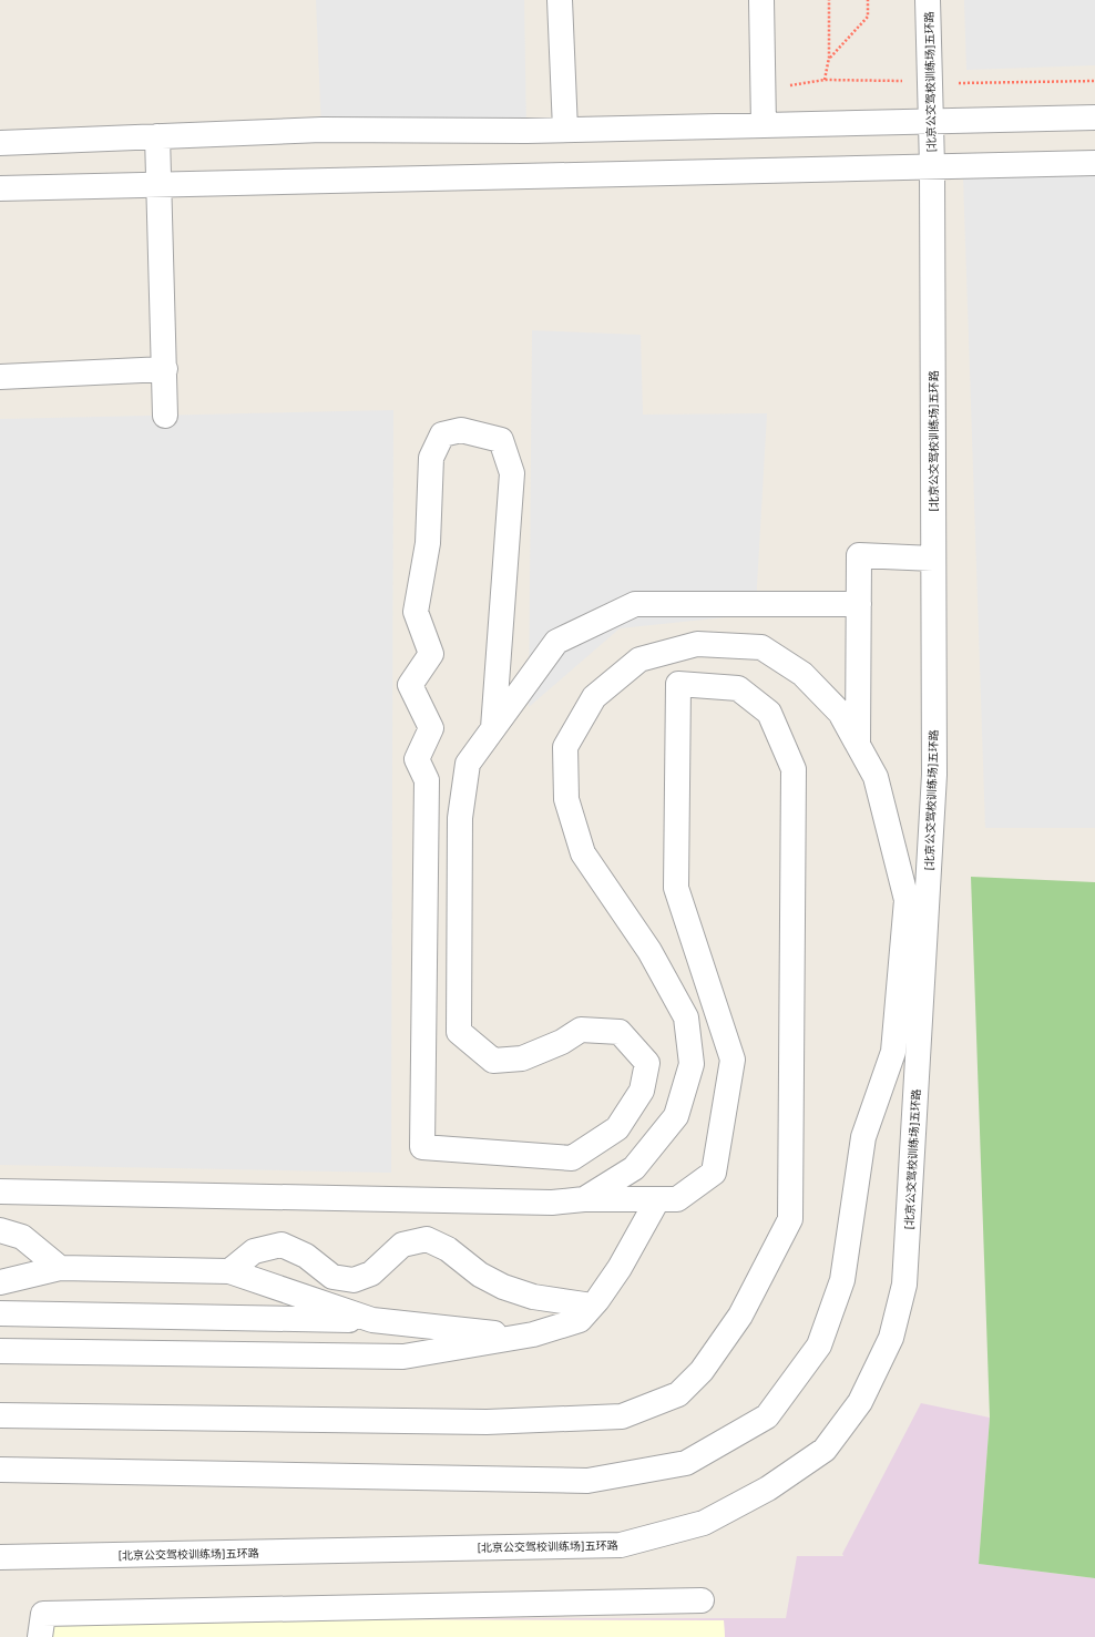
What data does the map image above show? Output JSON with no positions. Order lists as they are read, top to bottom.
{
  "streets": {
    "street": ["[北京公交驾校训练场]五环路"]
  }
}
